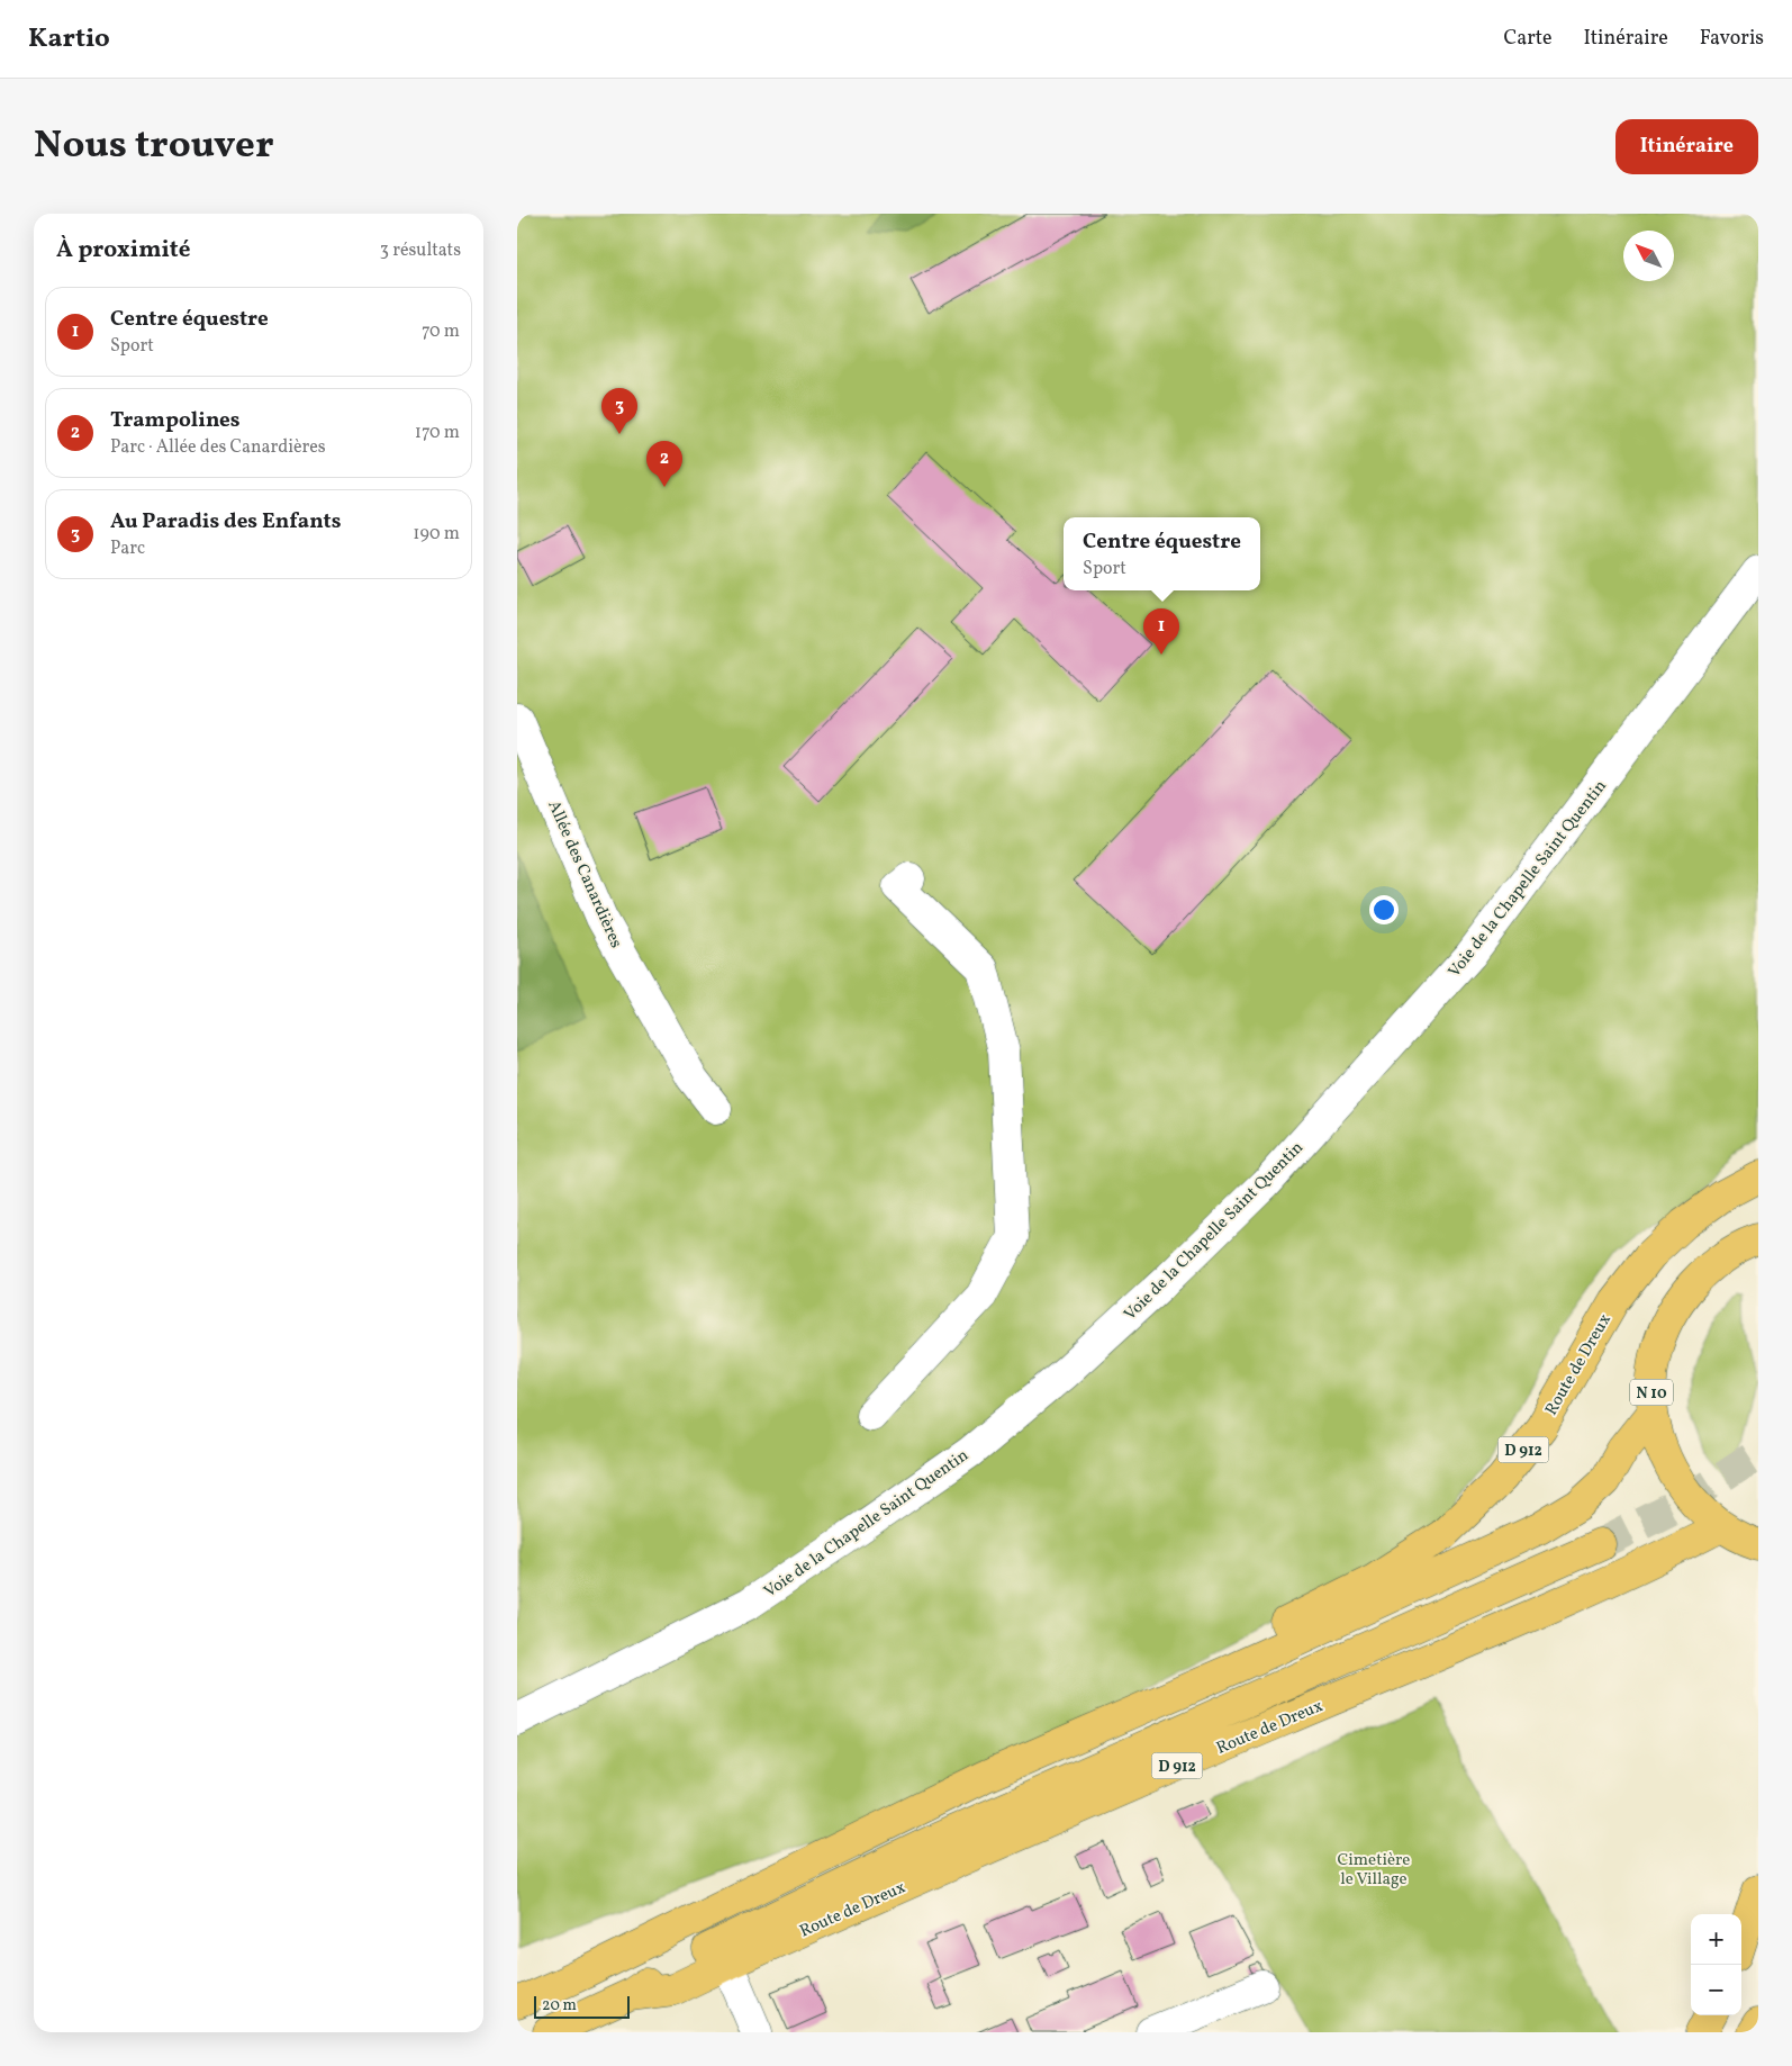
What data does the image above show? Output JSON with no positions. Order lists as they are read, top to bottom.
{
  "streets": {
    "main road": ["Route de Dreux", "N 10", "D 912"],
    "street": ["Allée des Canardières", "Voie de la Chapelle Saint Quentin"]
  },
  "crossings": [
    ["Route de Dreux", "N 10"]
  ],
  "parks": ["Cimetière le Village"],
  "scale_bar": "20 m",
  "north": "top left",
  "page": {
    "header": "Kartio",
    "nav": ["Carte", "Itinéraire", "Favoris"],
    "title": "Nous trouver",
    "buttons": "Itinéraire",
    "heading": ["À proximité", "3 résultats"],
    "list": [
      {
        "mark": "1",
        "name": "Centre équestre",
        "note": "Sport",
        "value": "70 m"
      },
      {
        "mark": "2",
        "name": "Trampolines",
        "note": "Parc · Allée des Canardières",
        "value": "170 m"
      },
      {
        "mark": "3",
        "name": "Au Paradis des Enfants",
        "note": "Parc",
        "value": "190 m"
      }
    ],
    "pins": ["3", "2", "1"],
    "popup": ["Centre équestre", "Sport"],
    "map_buttons": ["+", "−"],
    "scale": "20 m"
  }
}
